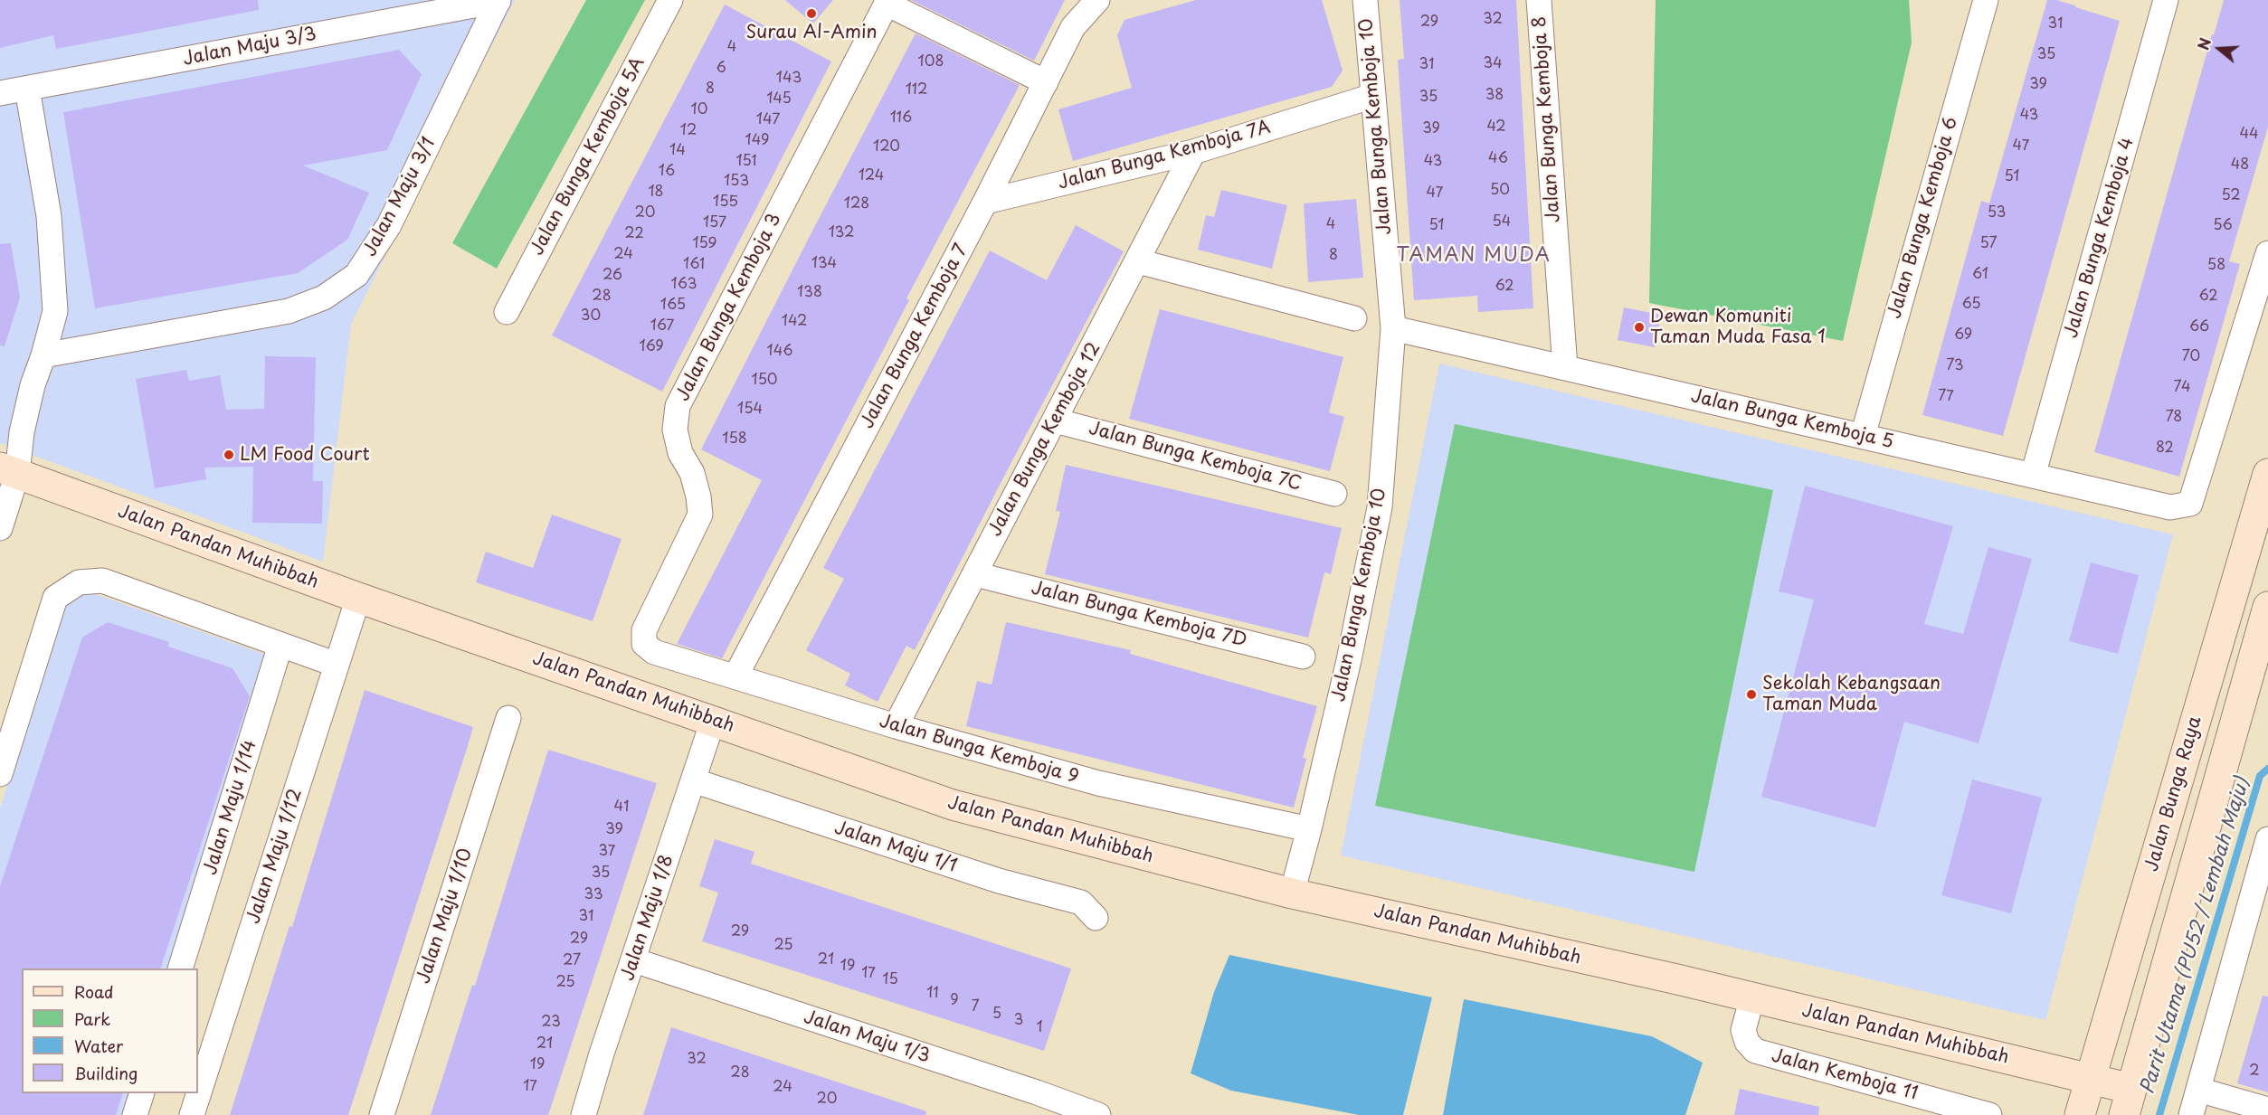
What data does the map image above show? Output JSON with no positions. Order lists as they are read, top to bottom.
{
  "streets": {
    "street": [
      "Jalan Maju 3/3",
      "Jalan Bunga Kemboja 8",
      "Jalan Bunga Kemboja 10",
      "Jalan Bunga Kemboja 7A",
      "Jalan Bunga Kemboja 5A",
      "Jalan Maju 3/1",
      "Jalan Bunga Kemboja 6",
      "Jalan Bunga Kemboja 4",
      "Jalan Bunga Kemboja 3",
      "Jalan Bunga Kemboja 7",
      "Jalan Bunga Kemboja 5",
      "Jalan Bunga Kemboja 12",
      "Jalan Bunga Kemboja 7C",
      "Jalan Pandan Muhibbah",
      "Jalan Bunga Kemboja 7D",
      "Jalan Bunga Kemboja 9",
      "Jalan Bunga Raya",
      "Jalan Maju 1/14",
      "Jalan Maju 1/1",
      "Jalan Maju 1/12",
      "Jalan Maju 1/10",
      "Jalan Maju 1/8",
      "Jalan Maju 1/3",
      "Jalan Kemboja 11"
    ]
  },
  "crossings": [
    ["Jalan Maju 3/3", "Jalan Maju 3/1"],
    ["Jalan Bunga Kemboja 8", "Jalan Bunga Kemboja 5"],
    ["Jalan Bunga Kemboja 10", "Jalan Bunga Kemboja 7A"],
    ["Jalan Bunga Kemboja 10", "Jalan Bunga Kemboja 5"],
    ["Jalan Bunga Kemboja 10", "Jalan Pandan Muhibbah"],
    ["Jalan Bunga Kemboja 10", "Jalan Bunga Kemboja 9"],
    ["Jalan Bunga Kemboja 7A", "Jalan Bunga Kemboja 7"],
    ["Jalan Bunga Kemboja 7A", "Jalan Bunga Kemboja 12"],
    ["Jalan Bunga Kemboja 6", "Jalan Bunga Kemboja 5"],
    ["Jalan Bunga Kemboja 4", "Jalan Bunga Kemboja 5"],
    ["Jalan Bunga Kemboja 3", "Jalan Bunga Kemboja 9"],
    ["Jalan Bunga Kemboja 7", "Jalan Bunga Kemboja 9"],
    ["Jalan Bunga Kemboja 12", "Jalan Bunga Kemboja 7C"],
    ["Jalan Bunga Kemboja 12", "Jalan Bunga Kemboja 7D"],
    ["Jalan Bunga Kemboja 12", "Jalan Bunga Kemboja 9"],
    ["Jalan Pandan Muhibbah", "Jalan Bunga Raya"],
    ["Jalan Pandan Muhibbah", "Jalan Maju 1/12"],
    ["Jalan Pandan Muhibbah", "Jalan Maju 1/8"],
    ["Jalan Pandan Muhibbah", "Jalan Kemboja 11"],
    ["Jalan Maju 1/1", "Jalan Maju 1/8"],
    ["Jalan Maju 1/8", "Jalan Maju 1/3"]
  ],
  "districts": ["TAMAN MUDA"],
  "water": ["Parit Utama (PU52 / Lembah Maju)"],
  "places": [
    "Surau Al-Amin",
    "Dewan Komuniti Taman Muda Fasa 1",
    "LM Food Court",
    "Sekolah Kebangsaan Taman Muda"
  ],
  "house_numbers": [
    "32",
    "29",
    "31",
    "4",
    "35",
    "108",
    "34",
    "31",
    "6",
    "143",
    "39",
    "8",
    "112",
    "38",
    "35",
    "145",
    "10",
    "43",
    "116",
    "147",
    "42",
    "39",
    "12",
    "44",
    "149",
    "47",
    "120",
    "14",
    "46",
    "151",
    "43",
    "48",
    "16",
    "124",
    "51",
    "153",
    "50",
    "18",
    "47",
    "52",
    "155",
    "128",
    "20",
    "53",
    "54",
    "157",
    "4",
    "51",
    "56",
    "132",
    "22",
    "159",
    "57",
    "24",
    "8",
    "134",
    "161",
    "58",
    "61",
    "26",
    "163",
    "62",
    "138",
    "28",
    "62",
    "65",
    "165",
    "30",
    "142",
    "167",
    "66",
    "69",
    "169",
    "146",
    "70",
    "73",
    "150",
    "74",
    "77",
    "154",
    "78",
    "158",
    "82",
    "41",
    "39",
    "37",
    "35",
    "33",
    "31",
    "29",
    "29",
    "25",
    "21",
    "27",
    "19",
    "17",
    "15",
    "25",
    "11",
    "9",
    "7",
    "5",
    "3",
    "23",
    "1",
    "21",
    "32",
    "19",
    "2",
    "28",
    "17",
    "24",
    "20"
  ],
  "legend": [
    "Road",
    "Park",
    "Water",
    "Building"
  ],
  "north": "left"
}
